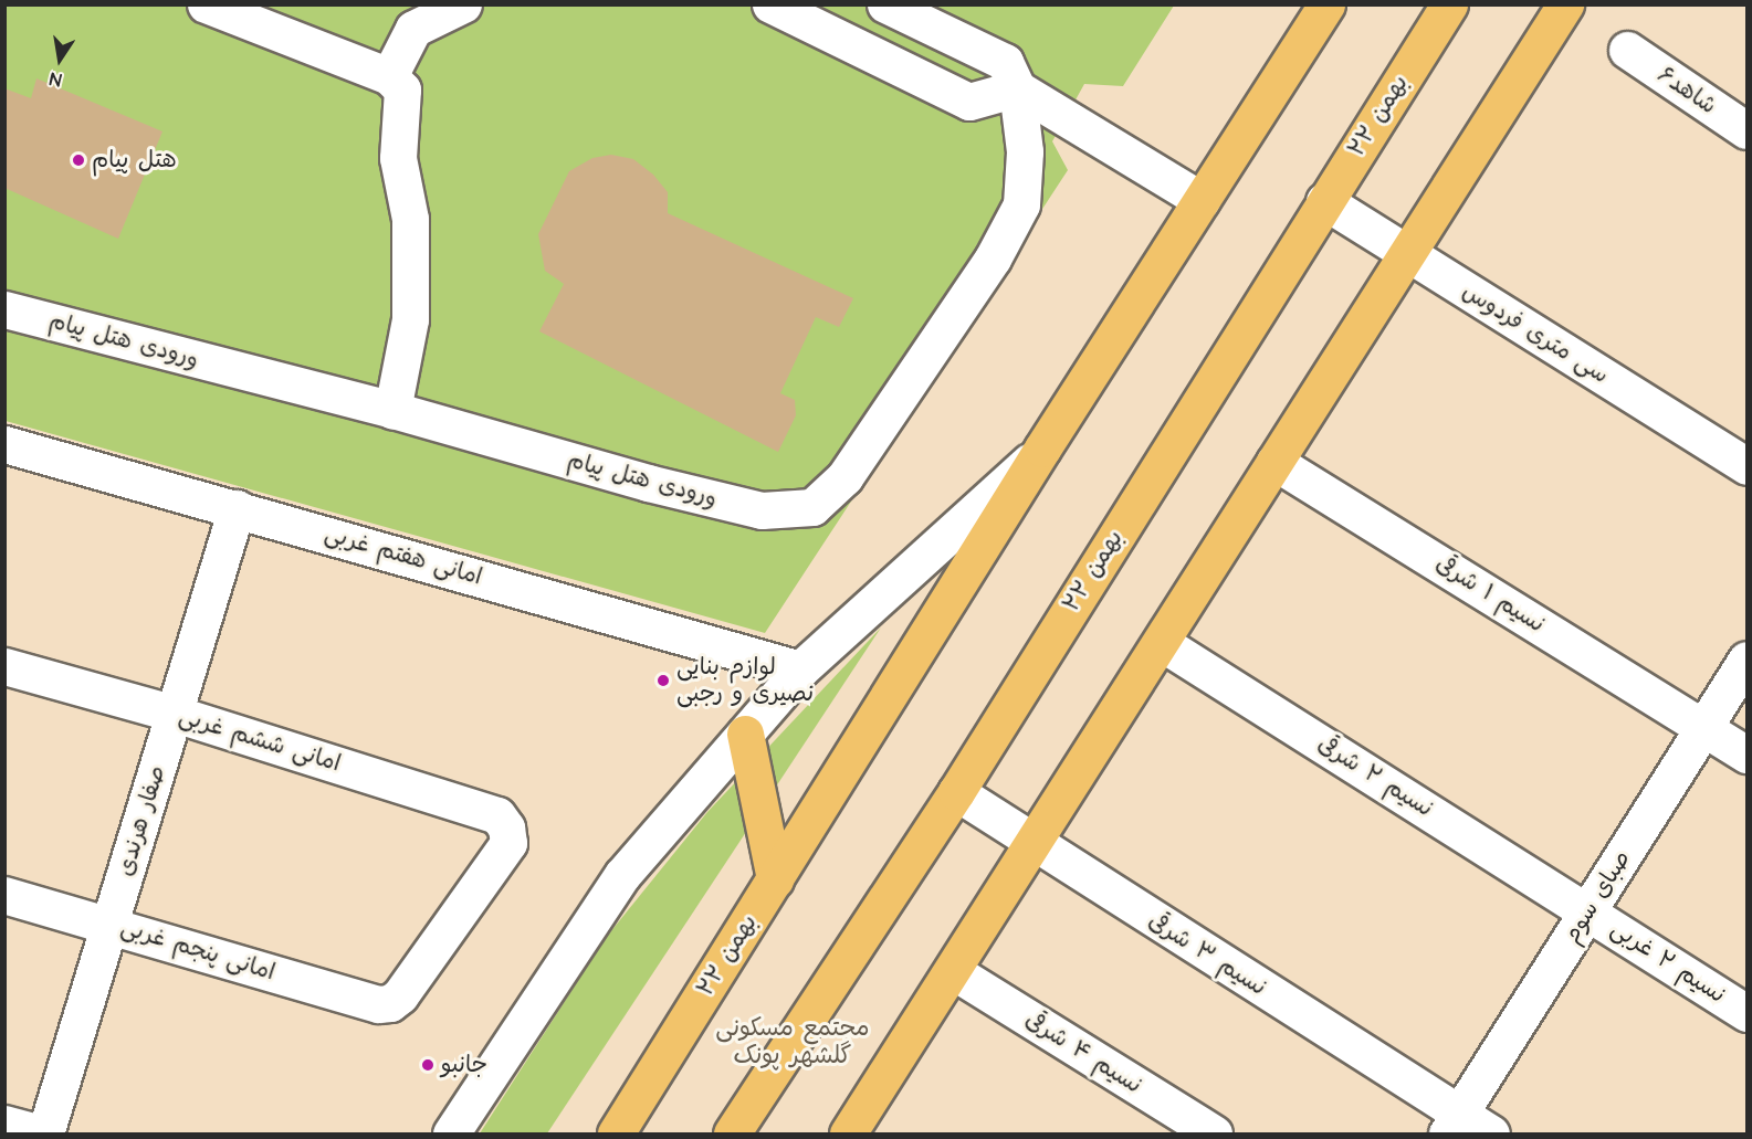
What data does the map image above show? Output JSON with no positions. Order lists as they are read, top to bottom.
{
  "streets": {
    "main road": ["۲۲ بهمن"],
    "street": [
      "شاهد۶",
      "سی متری فردوس",
      "ورودی هتل پیام",
      "امانی هفتم غربی",
      "نسیم ۱ شرقی",
      "امانی ششم غربی",
      "نسیم ۲ شرقی",
      "صفار هرندی",
      "صبای سوم",
      "امانی پنجم غربی",
      "نسیم ۳ شرقی",
      "نسیم ۲ غربی",
      "نسیم ۴ شرقی"
    ]
  },
  "crossings": [
    ["۲۲ بهمن", "سی متری فردوس"],
    ["۲۲ بهمن", "نسیم ۳ شرقی"],
    ["امانی هفتم غربی", "صفار هرندی"],
    ["نسیم ۱ شرقی", "صبای سوم"],
    ["امانی ششم غربی", "صفار هرندی"],
    ["امانی ششم غربی", "امانی پنجم غربی"],
    ["نسیم ۲ شرقی", "صبای سوم"],
    ["نسیم ۲ شرقی", "نسیم ۲ غربی"],
    ["صفار هرندی", "امانی پنجم غربی"],
    ["صبای سوم", "نسیم ۳ شرقی"],
    ["صبای سوم", "نسیم ۲ غربی"]
  ],
  "districts": ["مجتمع مسکونی گلشهر پونک"],
  "places": ["هتل پیام", "لوازم بنایی نصیری و رجبی", "جانبو"],
  "north": "bottom"
}
